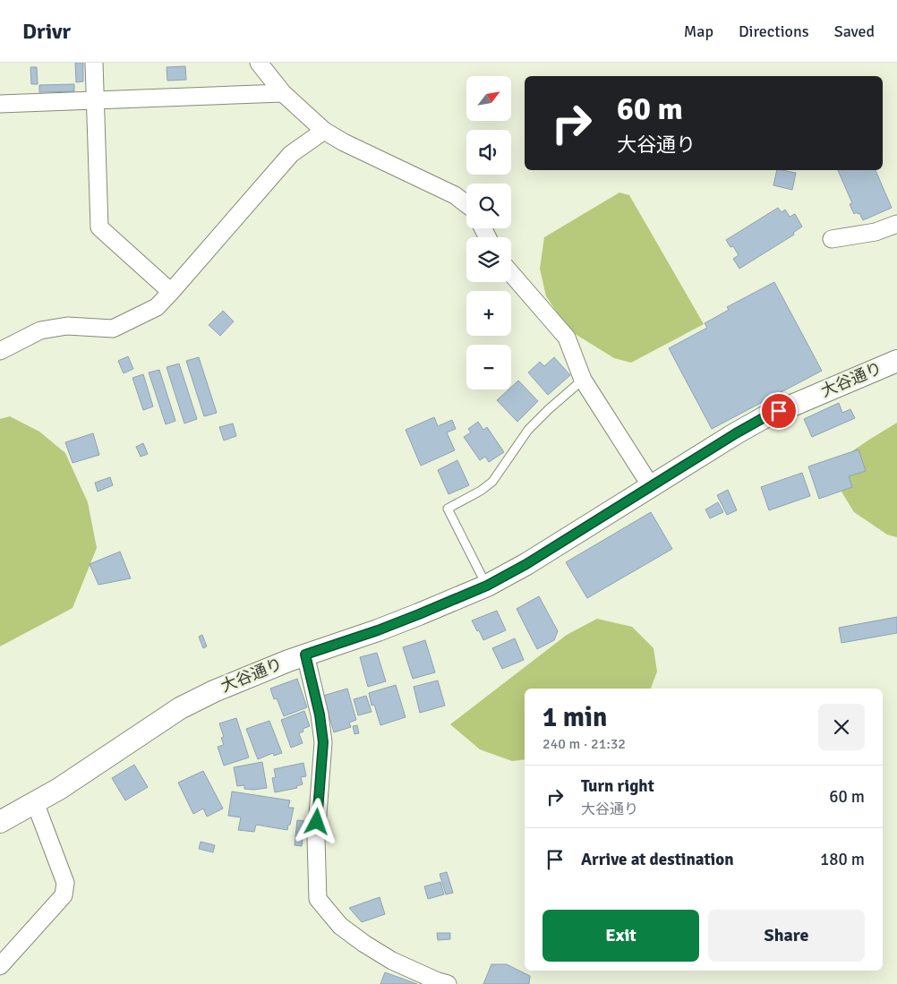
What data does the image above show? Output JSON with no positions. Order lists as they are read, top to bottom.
{
  "streets": {
    "street": ["大谷通り"]
  },
  "north": "top right",
  "page": {
    "header": "Drivr",
    "nav": ["Map", "Directions", "Saved"],
    "map_buttons": ["+", "−"],
    "turn": ["60 m", "大谷通り"],
    "heading": ["1 min", "240 m · 21:32"],
    "list": [
      {
        "name": "Turn right",
        "note": "大谷通り",
        "value": "60 m"
      },
      {
        "name": "Arrive at destination",
        "value": "180 m"
      }
    ],
    "buttons": ["Exit", "Share"]
  }
}
